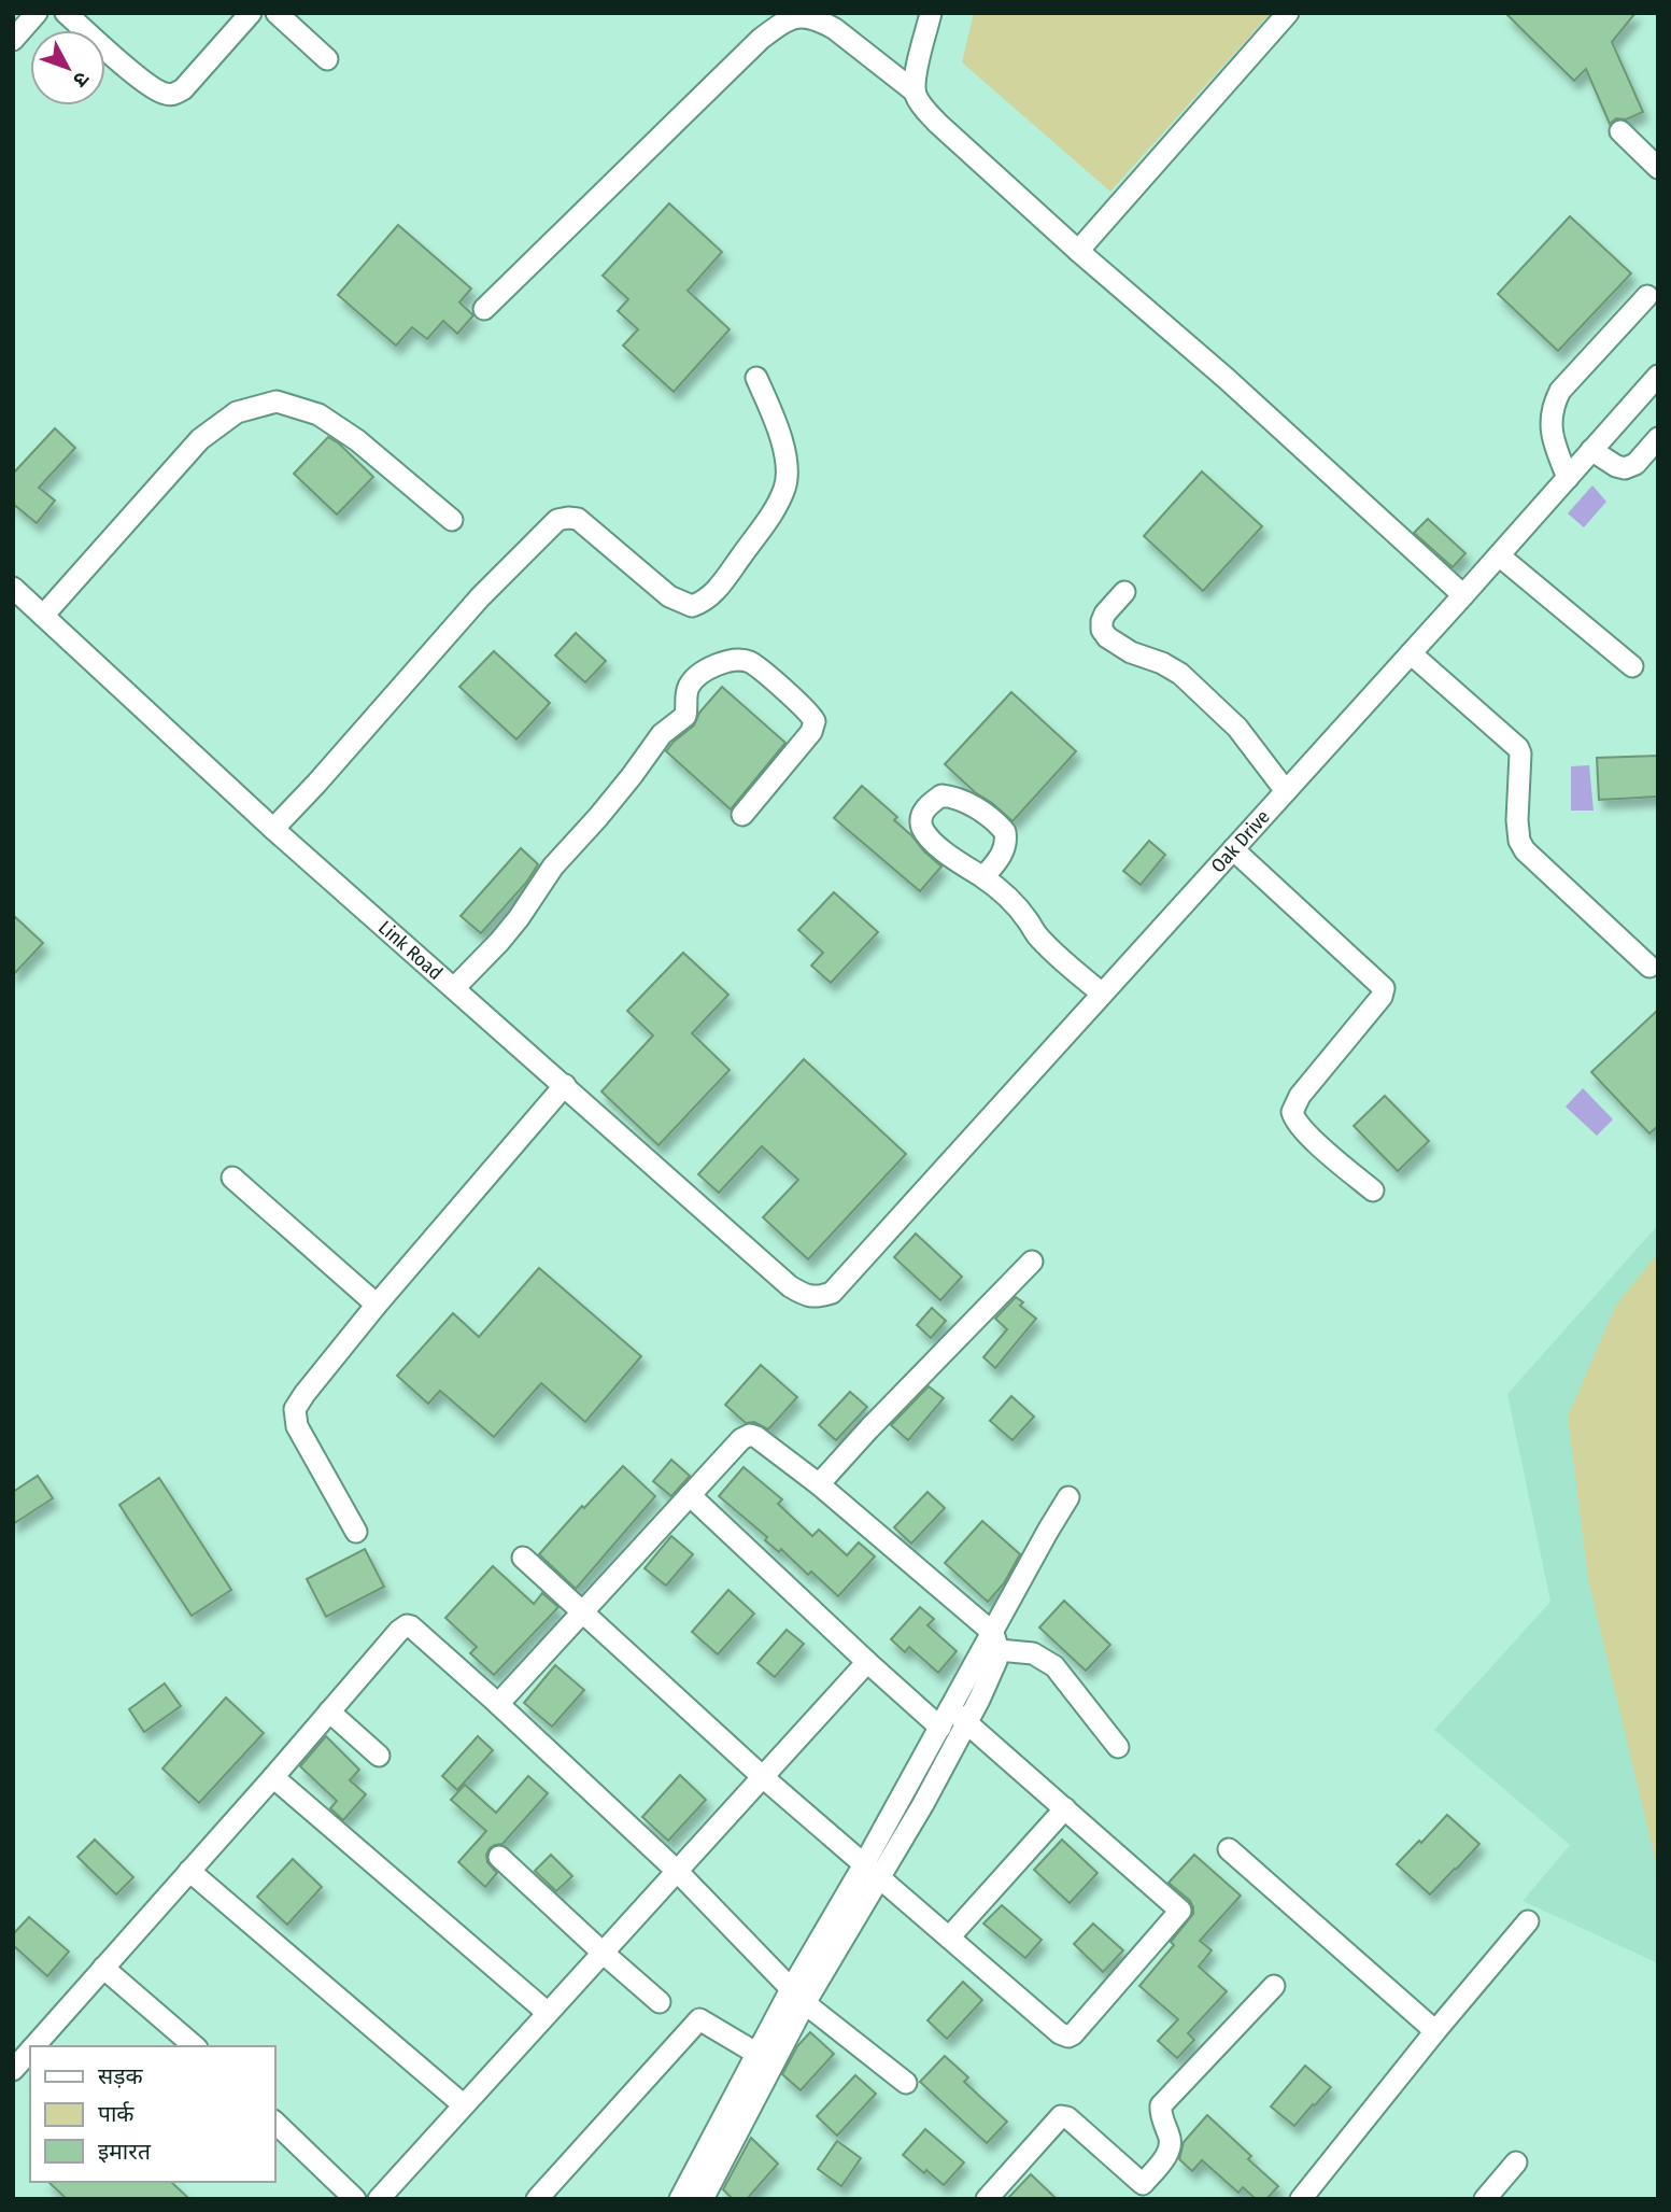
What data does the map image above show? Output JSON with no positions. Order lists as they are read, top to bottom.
{
  "streets": {
    "street": ["Oak Drive", "Link Road"]
  },
  "crossings": [
    ["Oak Drive", "Link Road"]
  ],
  "legend": ["सड़क", "पार्क", "इमारत"],
  "north": "bottom right"
}
